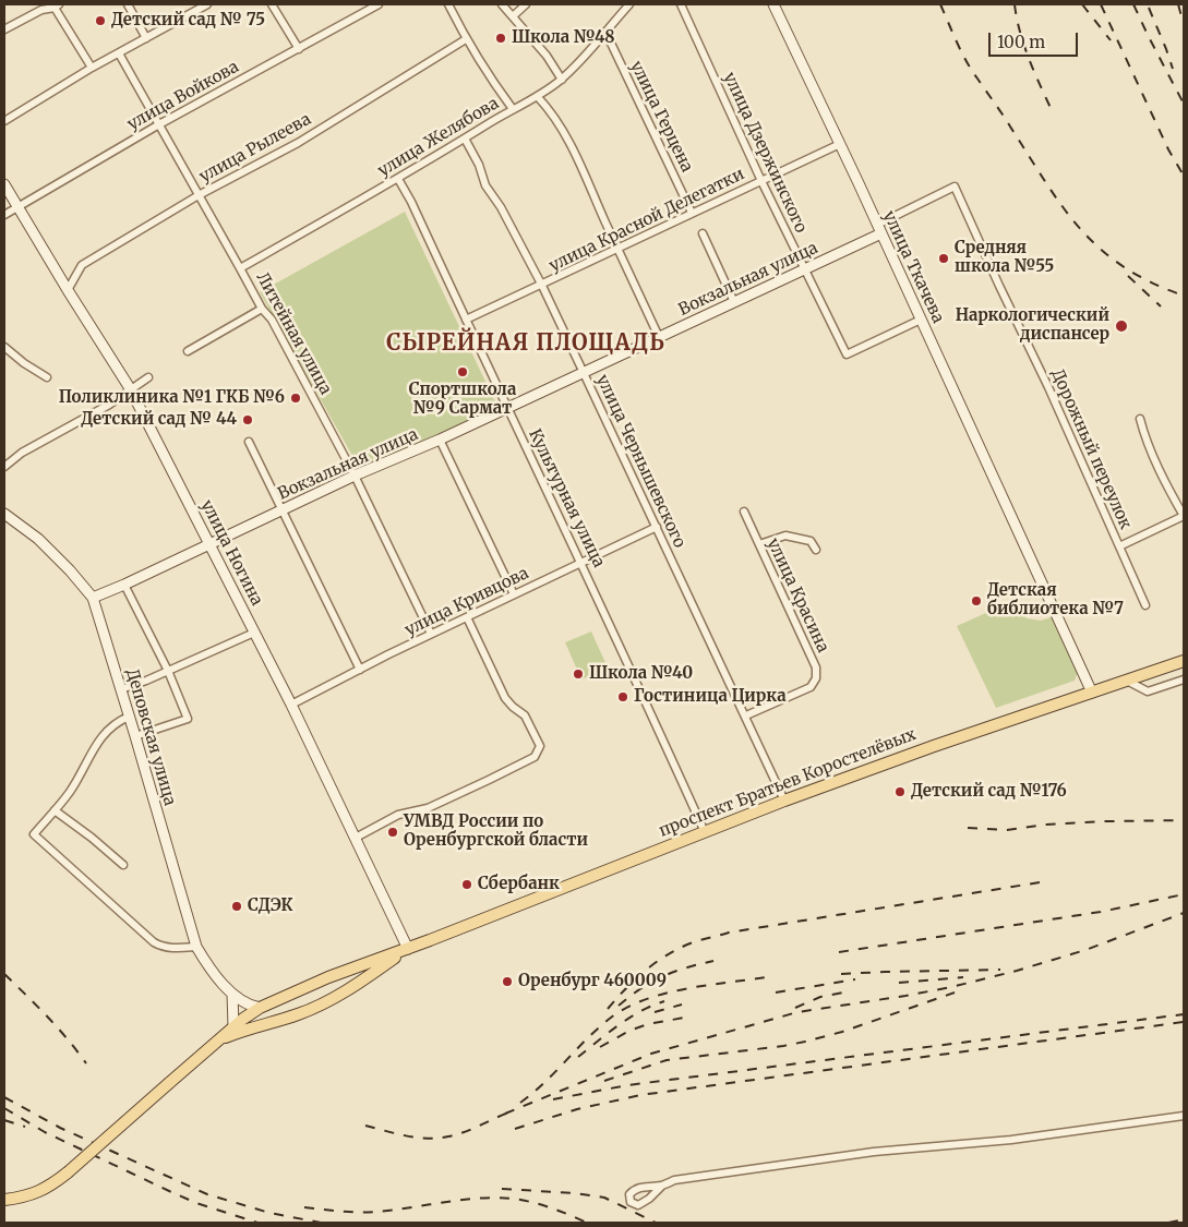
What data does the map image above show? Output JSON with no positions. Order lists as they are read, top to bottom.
{
  "streets": {
    "main road": ["проспект Братьев Коростелёвых"],
    "street": [
      "улица Войкова",
      "улица Герцена",
      "улица Желябова",
      "улица Рылеева",
      "улица Дзержинского",
      "улица Красной Делегатки",
      "улица Ткачева",
      "Вокзальная улица",
      "Литейная улица",
      "Дорожный переулок",
      "улица Чернышевского",
      "Культурная улица",
      "улица Ногина",
      "улица Красина",
      "улица Кривцова",
      "Деповская улица"
    ]
  },
  "crossings": [
    ["улица Войкова", "Литейная улица"],
    ["улица Войкова", "улица Ногина"],
    ["улица Герцена", "улица Желябова"],
    ["улица Герцена", "улица Красной Делегатки"],
    ["улица Желябова", "Литейная улица"],
    ["улица Желябова", "улица Чернышевского"],
    ["улица Желябова", "Культурная улица"],
    ["улица Рылеева", "Литейная улица"],
    ["улица Рылеева", "улица Ногина"],
    ["улица Дзержинского", "улица Красной Делегатки"],
    ["улица Дзержинского", "улица Ткачева"],
    ["улица Дзержинского", "Вокзальная улица"],
    ["улица Красной Делегатки", "улица Ткачева"],
    ["улица Красной Делегатки", "улица Чернышевского"],
    ["улица Красной Делегатки", "Культурная улица"],
    ["улица Ткачева", "Вокзальная улица"],
    ["улица Ткачева", "Дорожный переулок"],
    ["улица Ткачева", "проспект Братьев Коростелёвых"],
    ["Вокзальная улица", "Литейная улица"],
    ["Вокзальная улица", "Дорожный переулок"],
    ["Вокзальная улица", "улица Чернышевского"],
    ["Вокзальная улица", "Культурная улица"],
    ["Вокзальная улица", "улица Ногина"],
    ["Вокзальная улица", "Деповская улица"],
    ["Литейная улица", "улица Кривцова"],
    ["улица Чернышевского", "улица Красина"],
    ["улица Чернышевского", "улица Кривцова"],
    ["улица Чернышевского", "проспект Братьев Коростелёвых"],
    ["Культурная улица", "улица Кривцова"],
    ["Культурная улица", "проспект Братьев Коростелёвых"],
    ["улица Ногина", "улица Кривцова"],
    ["улица Ногина", "проспект Братьев Коростелёвых"],
    ["Деповская улица", "проспект Братьев Коростелёвых"]
  ],
  "districts": ["СЫРЕЙНАЯ ПЛОЩАДЬ"],
  "places": [
    "Детский сад № 75",
    "Школа №48",
    "Средняя школа №55",
    "Наркологический диспансер",
    "Спортшкола №9 Сармат",
    "Поликлиника №1 ГКБ №6",
    "Детский сад № 44",
    "Детская библиотека №7",
    "Школа №40",
    "Гостиница Цирка",
    "Детский сад №176",
    "УМВД России по Оренбургской бласти",
    "Сбербанк",
    "СДЭК",
    "Оренбург 460009"
  ],
  "scale_bar": "100 m"
}
